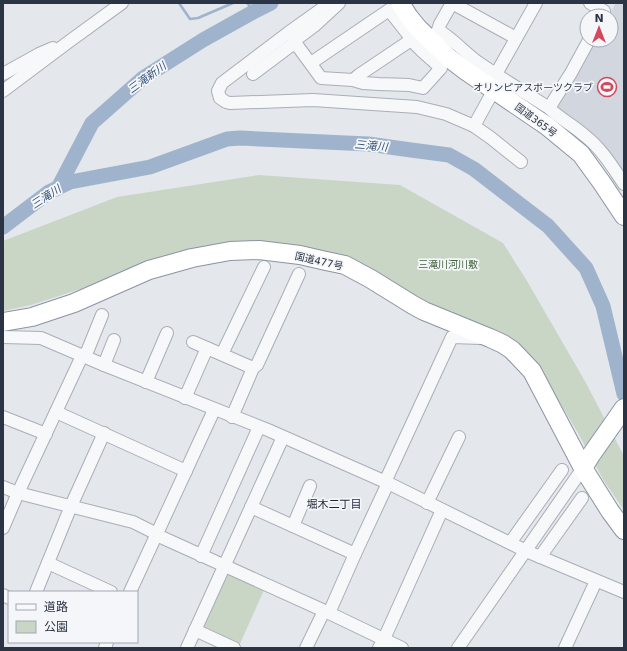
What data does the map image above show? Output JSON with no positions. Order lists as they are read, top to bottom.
{
  "streets": {
    "highway": ["国道365号", "国道477号"]
  },
  "districts": ["堀木二丁目"],
  "water": ["三滝新川", "三滝川"],
  "parks": ["三滝川河川敷"],
  "places": {
    "sports": ["オリンピアスポーツクラブ"]
  },
  "legend": ["道路", "公園"],
  "north": "top"
}
